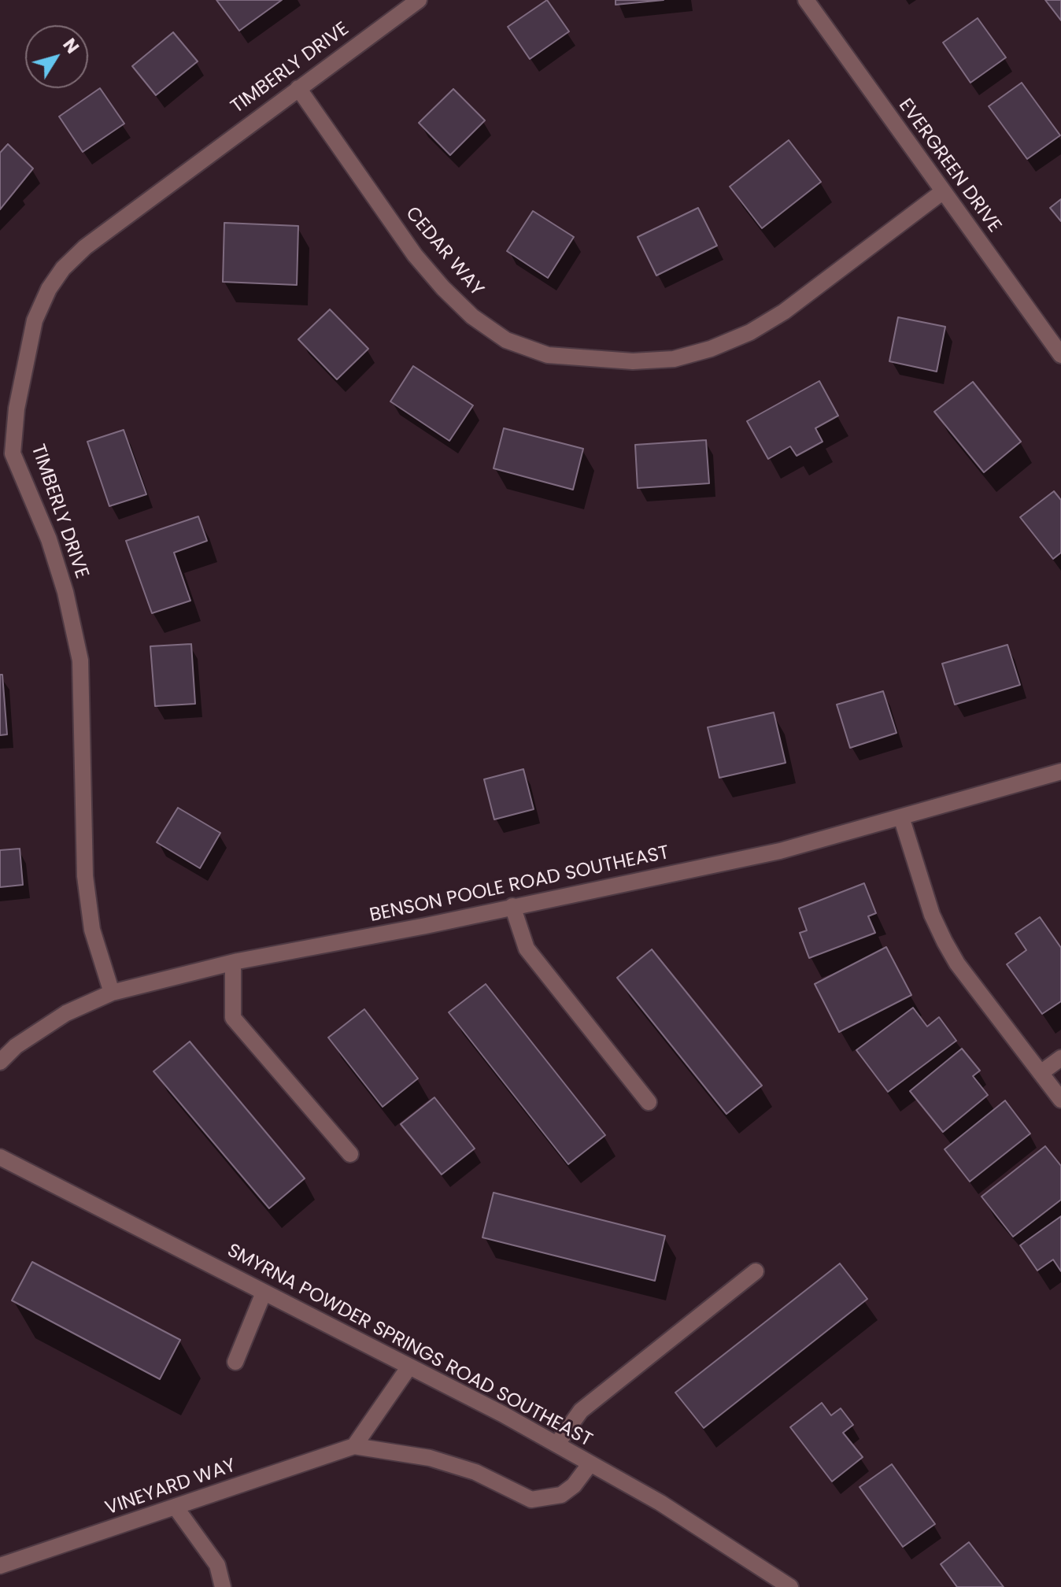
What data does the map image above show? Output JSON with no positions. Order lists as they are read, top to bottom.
{
  "streets": {
    "street": [
      "TIMBERLY DRIVE",
      "EVERGREEN DRIVE",
      "CEDAR WAY",
      "BENSON POOLE ROAD SOUTHEAST",
      "SMYRNA POWDER SPRINGS ROAD SOUTHEAST",
      "VINEYARD WAY"
    ]
  },
  "crossings": [
    ["TIMBERLY DRIVE", "CEDAR WAY"],
    ["TIMBERLY DRIVE", "BENSON POOLE ROAD SOUTHEAST"],
    ["EVERGREEN DRIVE", "CEDAR WAY"]
  ],
  "north": "top right"
}
